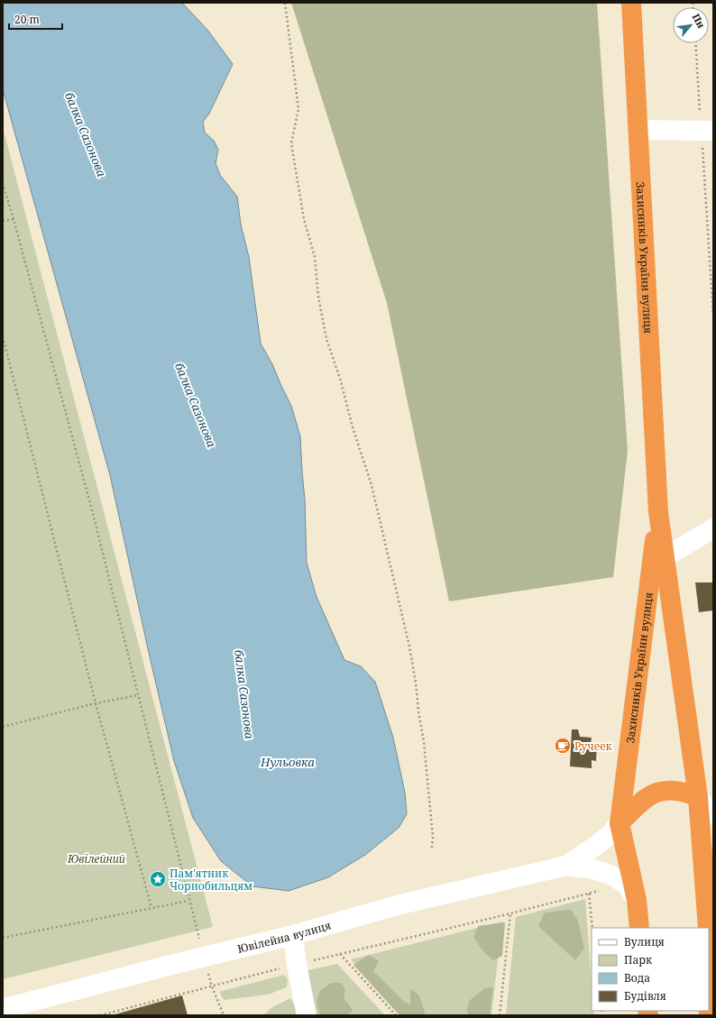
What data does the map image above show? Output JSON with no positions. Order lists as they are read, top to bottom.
{
  "streets": {
    "highway": ["Захисників України вулиця"],
    "street": ["Ювілейна вулиця"]
  },
  "crossings": [
    ["Захисників України вулиця", "Ювілейна вулиця"]
  ],
  "water": ["балка Сазонова", "Нульовка"],
  "parks": ["Ювілейний"],
  "places": {
    "cafe": ["Ручеек"],
    "place": ["Пам'ятник Чорнобильцям"]
  },
  "legend": [
    "Вулиця",
    "Парк",
    "Вода",
    "Будівля"
  ],
  "scale_bar": "20 m",
  "north": "top right"
}
